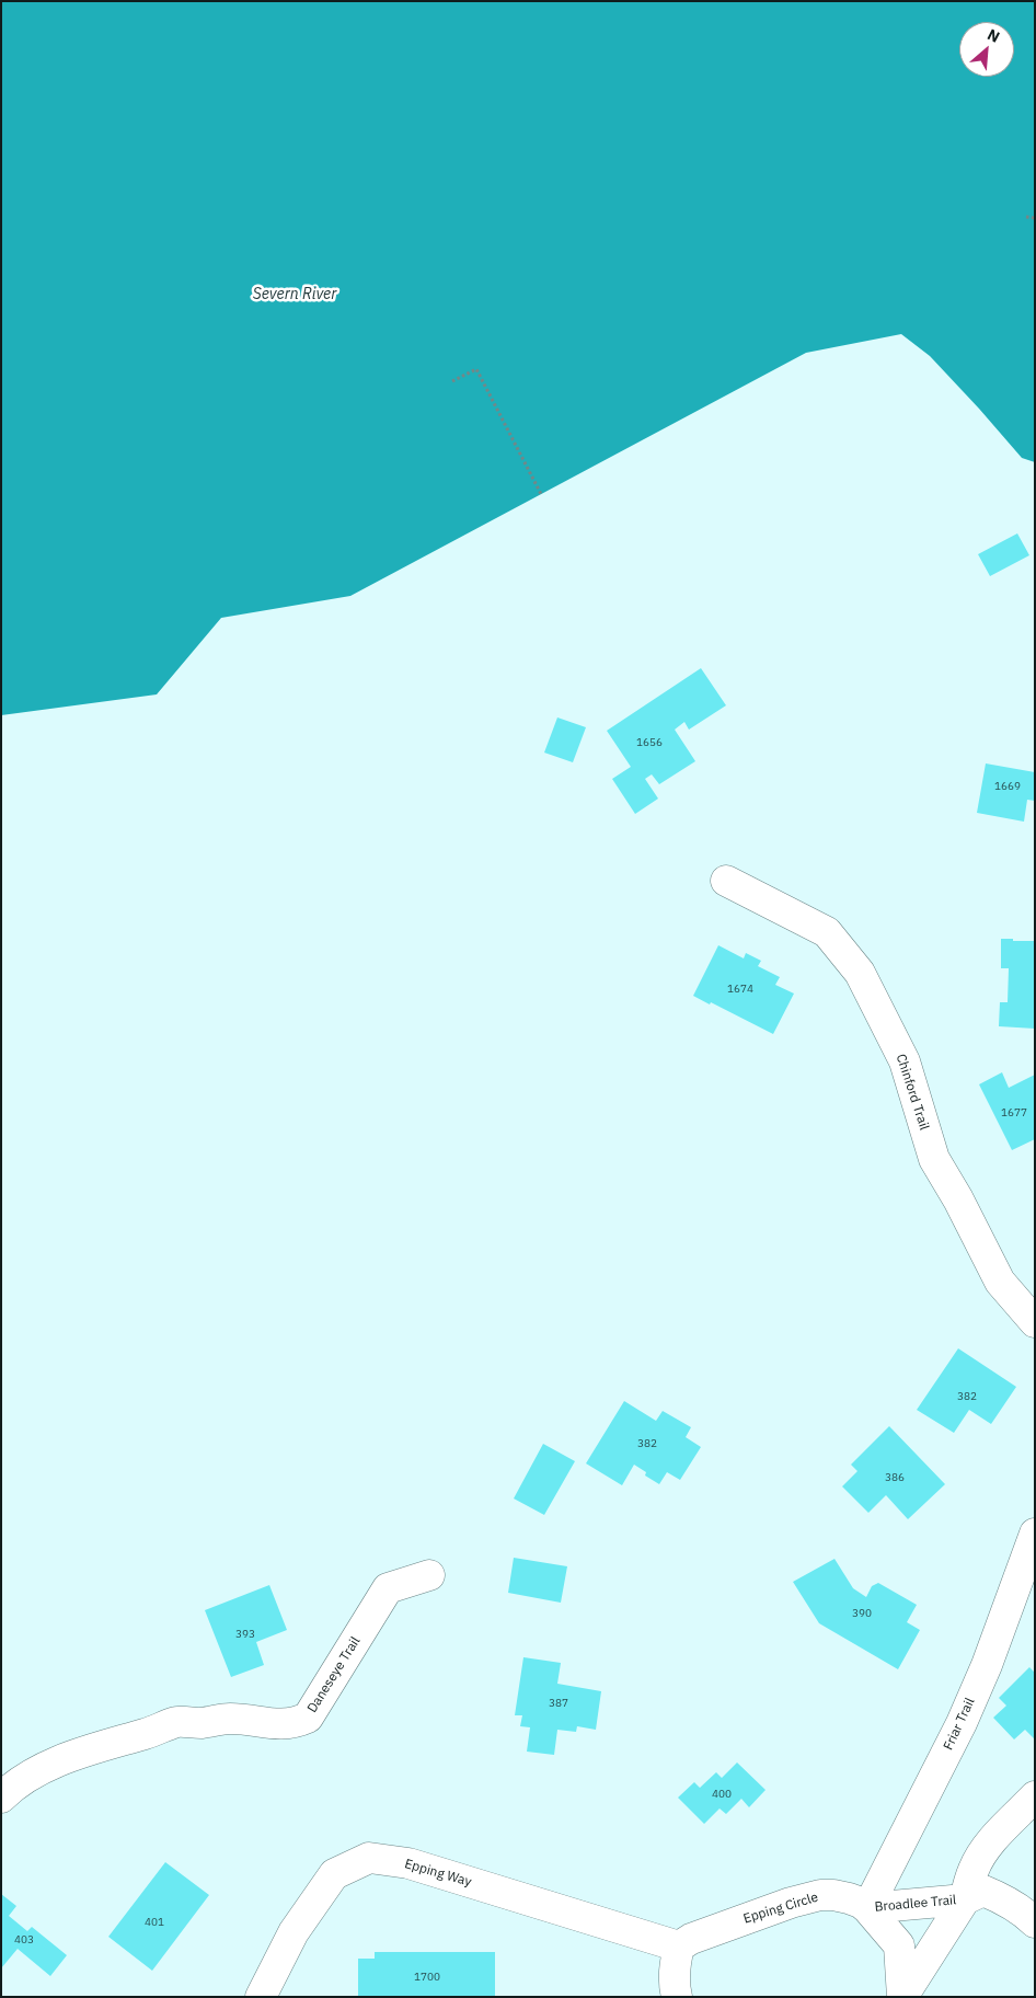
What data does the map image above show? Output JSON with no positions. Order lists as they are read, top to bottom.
{
  "streets": {
    "street": [
      "Chinford Trail",
      "Daneseye Trail",
      "Friar Trail",
      "Epping Way",
      "Broadlee Trail",
      "Epping Circle"
    ]
  },
  "crossings": [
    ["Friar Trail", "Broadlee Trail"],
    ["Friar Trail", "Epping Circle"],
    ["Epping Way", "Epping Circle"],
    ["Broadlee Trail", "Epping Circle"]
  ],
  "water": ["Severn River"],
  "house_numbers": [
    "1656",
    "1669",
    "1674",
    "1677",
    "382",
    "382",
    "386",
    "390",
    "393",
    "387",
    "400",
    "401",
    "403",
    "1700"
  ],
  "north": "top right"
}
